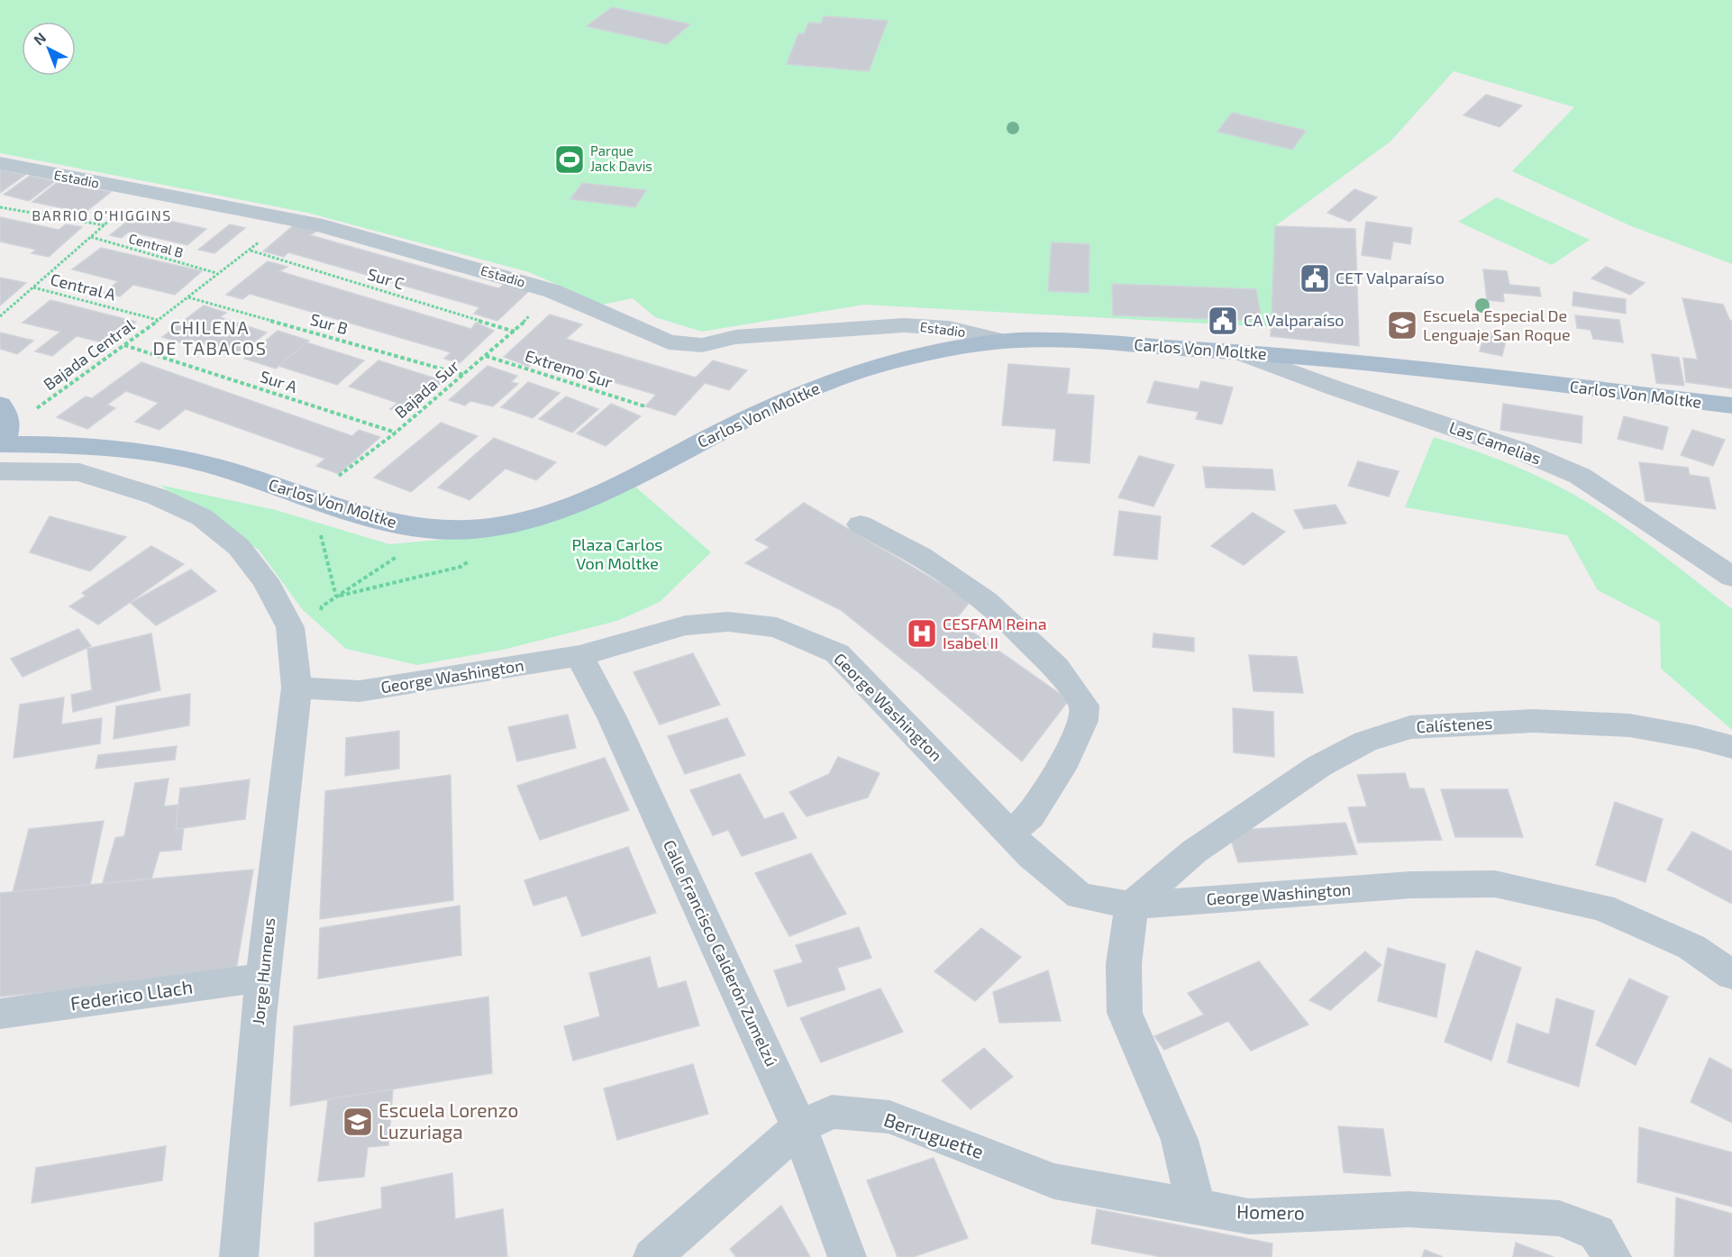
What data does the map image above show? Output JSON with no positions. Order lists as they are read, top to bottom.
{
  "streets": {
    "main road": ["Carlos Von Moltke"],
    "street": [
      "Estadio",
      "Las Camelias",
      "George Washington",
      "Calístenes",
      "Calle Francisco Calderón Zumelzú",
      "Jorge Hunneus",
      "Federico Llach",
      "Berruguette",
      "Homero"
    ],
    "path": [
      "Central B",
      "Sur C",
      "Central A",
      "Sur B",
      "Bajada Central",
      "Extremo Sur",
      "Sur A",
      "Bajada Sur"
    ]
  },
  "crossings": [
    ["Estadio", "Carlos Von Moltke"],
    ["Estadio", "Bajada Central"],
    ["Estadio", "Bajada Sur"],
    ["Central B", "Bajada Central"],
    ["Sur C", "Bajada Central"],
    ["Sur C", "Bajada Sur"],
    ["Central A", "Bajada Central"],
    ["Sur B", "Bajada Central"],
    ["Sur B", "Bajada Sur"],
    ["Carlos Von Moltke", "Bajada Sur"],
    ["Carlos Von Moltke", "Las Camelias"],
    ["Bajada Central", "Sur A"],
    ["Extremo Sur", "Bajada Sur"],
    ["Sur A", "Bajada Sur"],
    ["George Washington", "Calístenes"],
    ["George Washington", "Calle Francisco Calderón Zumelzú"],
    ["George Washington", "Jorge Hunneus"],
    ["Calle Francisco Calderón Zumelzú", "Berruguette"],
    ["Jorge Hunneus", "Federico Llach"],
    ["Berruguette", "Homero"]
  ],
  "districts": ["BARRIO O'HIGGINS", "CHILENA DE TABACOS"],
  "parks": ["Plaza Carlos Von Moltke"],
  "places": {
    "sports": ["Parque Jack Davis"],
    "public building": ["CET Valparaíso", "CA Valparaíso"],
    "school or university": ["Escuela Especial De Lenguaje San Roque", "Escuela Lorenzo Luzuriaga"],
    "hospital": ["CESFAM Reina Isabel II"]
  },
  "north": "top left"
}
